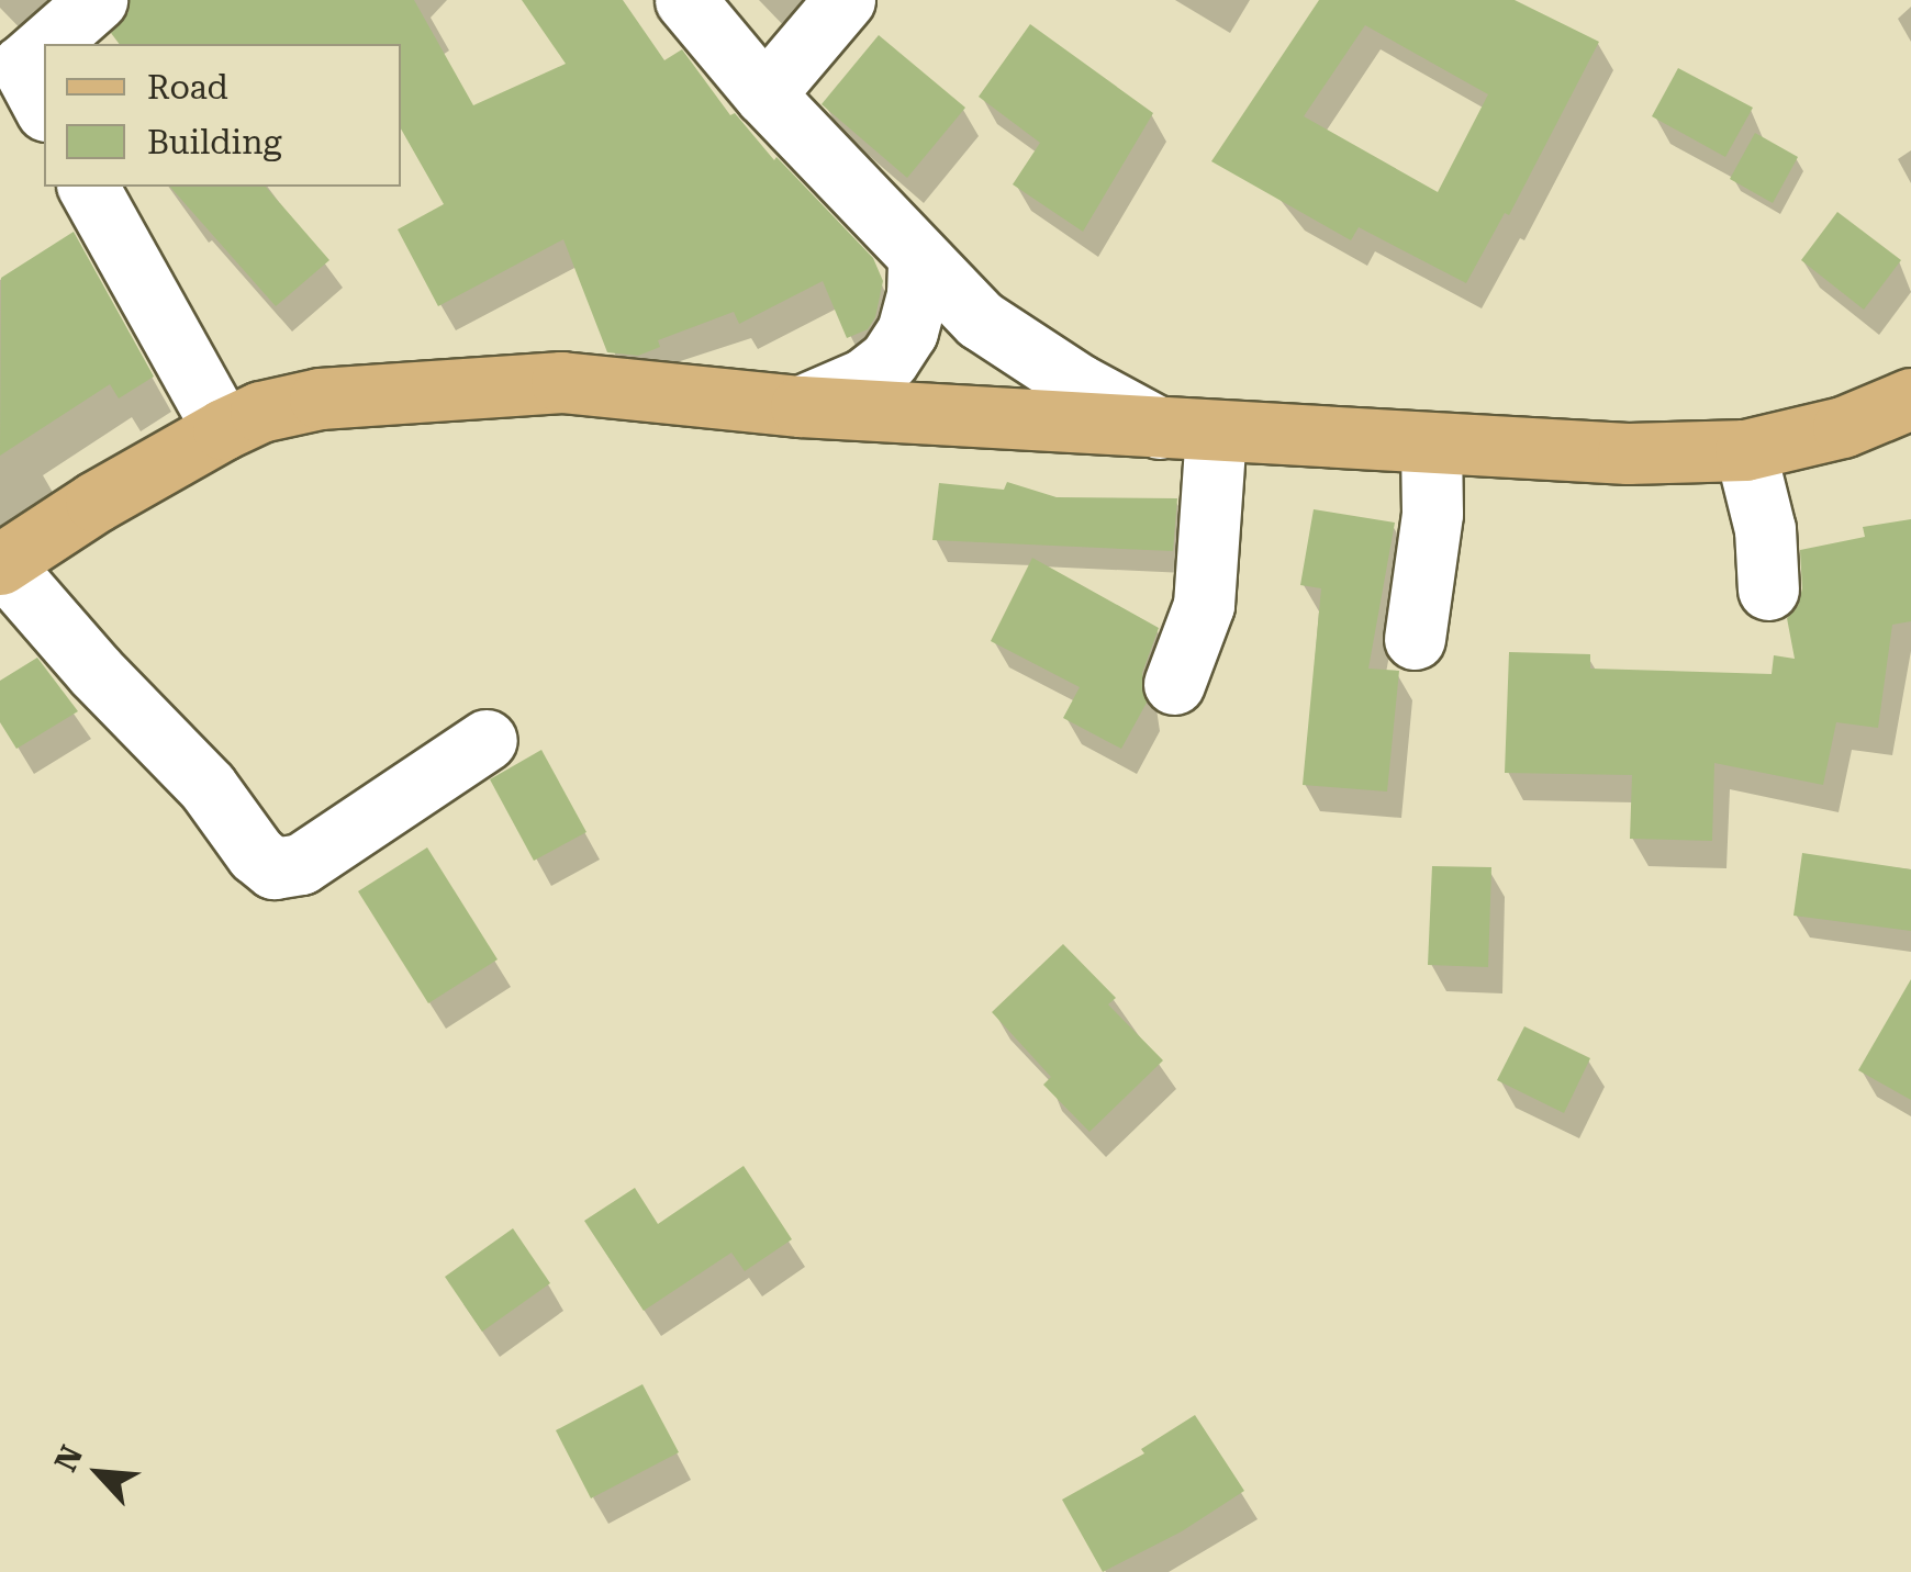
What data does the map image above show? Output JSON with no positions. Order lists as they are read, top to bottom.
{
  "legend": ["Road", "Building"],
  "north": "top left"
}
